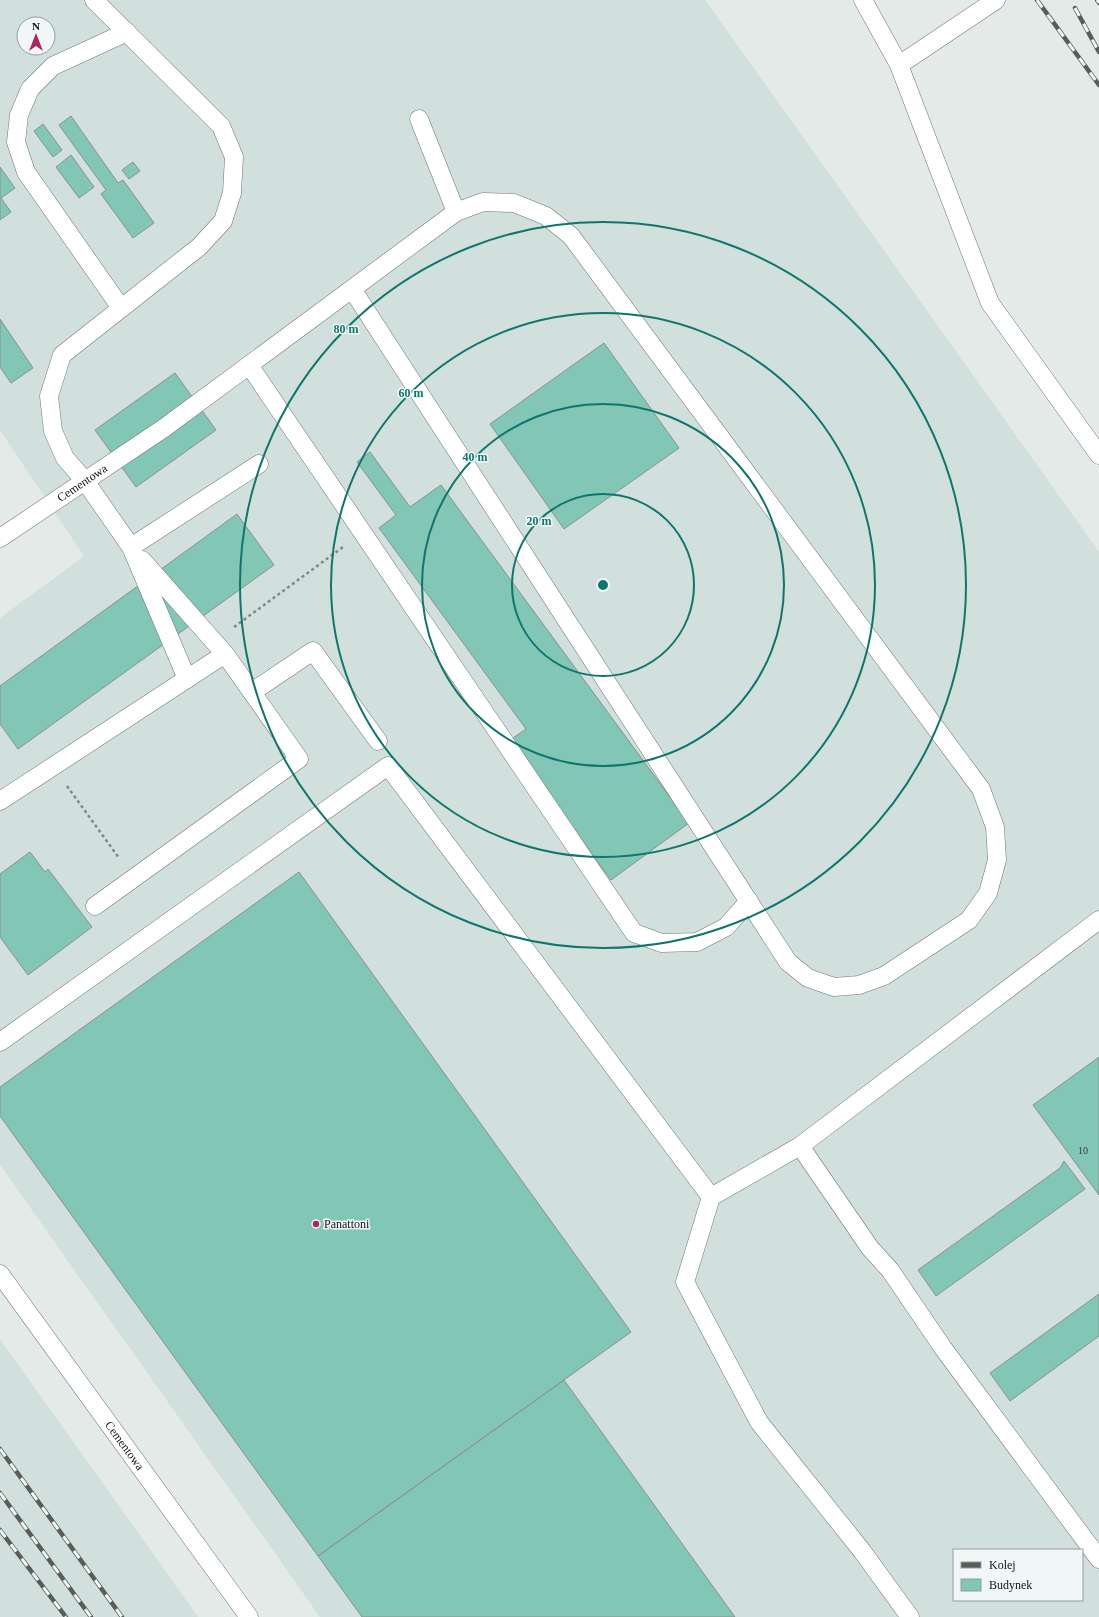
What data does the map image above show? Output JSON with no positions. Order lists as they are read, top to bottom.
{
  "streets": {
    "lane": ["Cementowa"]
  },
  "places": ["Panattoni"],
  "house_numbers": ["10"],
  "legend": ["Kolej", "Budynek"],
  "north": "top",
  "rings": [
    "80 m",
    "60 m",
    "40 m",
    "20 m"
  ]
}
